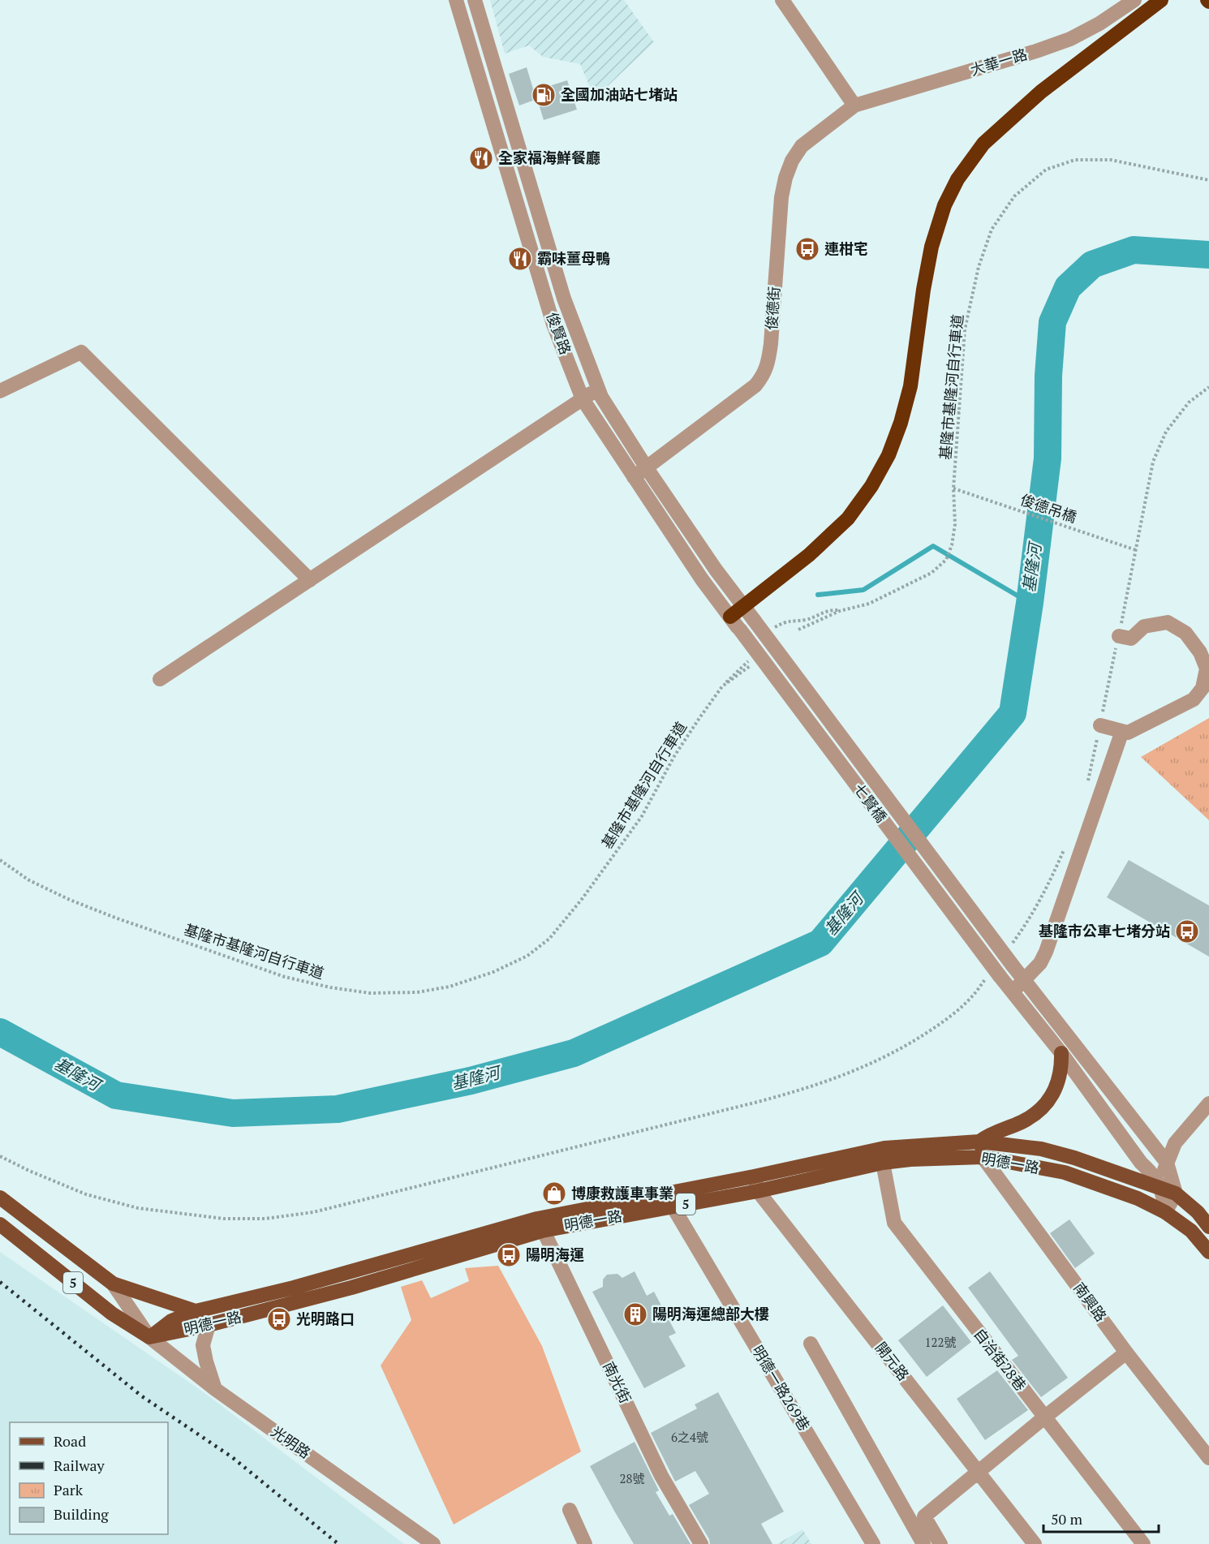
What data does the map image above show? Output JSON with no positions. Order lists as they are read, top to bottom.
{
  "streets": {
    "main road": ["明德一路", "5", "南興路"],
    "street": [
      "大華一路",
      "俊德街",
      "俊賢路",
      "七賢橋",
      "自治街28巷",
      "開元路",
      "南光街",
      "明德一路269巷",
      "光明路"
    ],
    "path": ["基隆市基隆河自行車道", "俊德吊橋"]
  },
  "crossings": [
    ["大華一路", "俊德街"],
    ["俊德街", "俊賢路"],
    ["俊賢路", "七賢橋"],
    ["基隆市基隆河自行車道", "俊德吊橋"],
    ["基隆市基隆河自行車道", "七賢橋"],
    ["七賢橋", "明德一路"],
    ["明德一路", "5"],
    ["明德一路", "南興路"],
    ["明德一路", "自治街28巷"],
    ["明德一路", "開元路"],
    ["明德一路", "南光街"],
    ["明德一路", "明德一路269巷"],
    ["明德一路", "光明路"],
    ["5", "光明路"]
  ],
  "water": ["基隆河"],
  "places": {
    "fuel station": ["全國加油站七堵站"],
    "restaurant": ["全家福海鮮餐廳", "霸味薑母鴨"],
    "bus stop": [
      "連柑宅",
      "基隆市公車七堵分站",
      "陽明海運",
      "光明路口"
    ],
    "shop": ["博康救護車事業"],
    "building": ["陽明海運總部大樓"]
  },
  "house_numbers": ["122號", "6之4號", "28號"],
  "legend": [
    "Road",
    "Railway",
    "Park",
    "Building"
  ],
  "scale_bar": "50 m"
}
